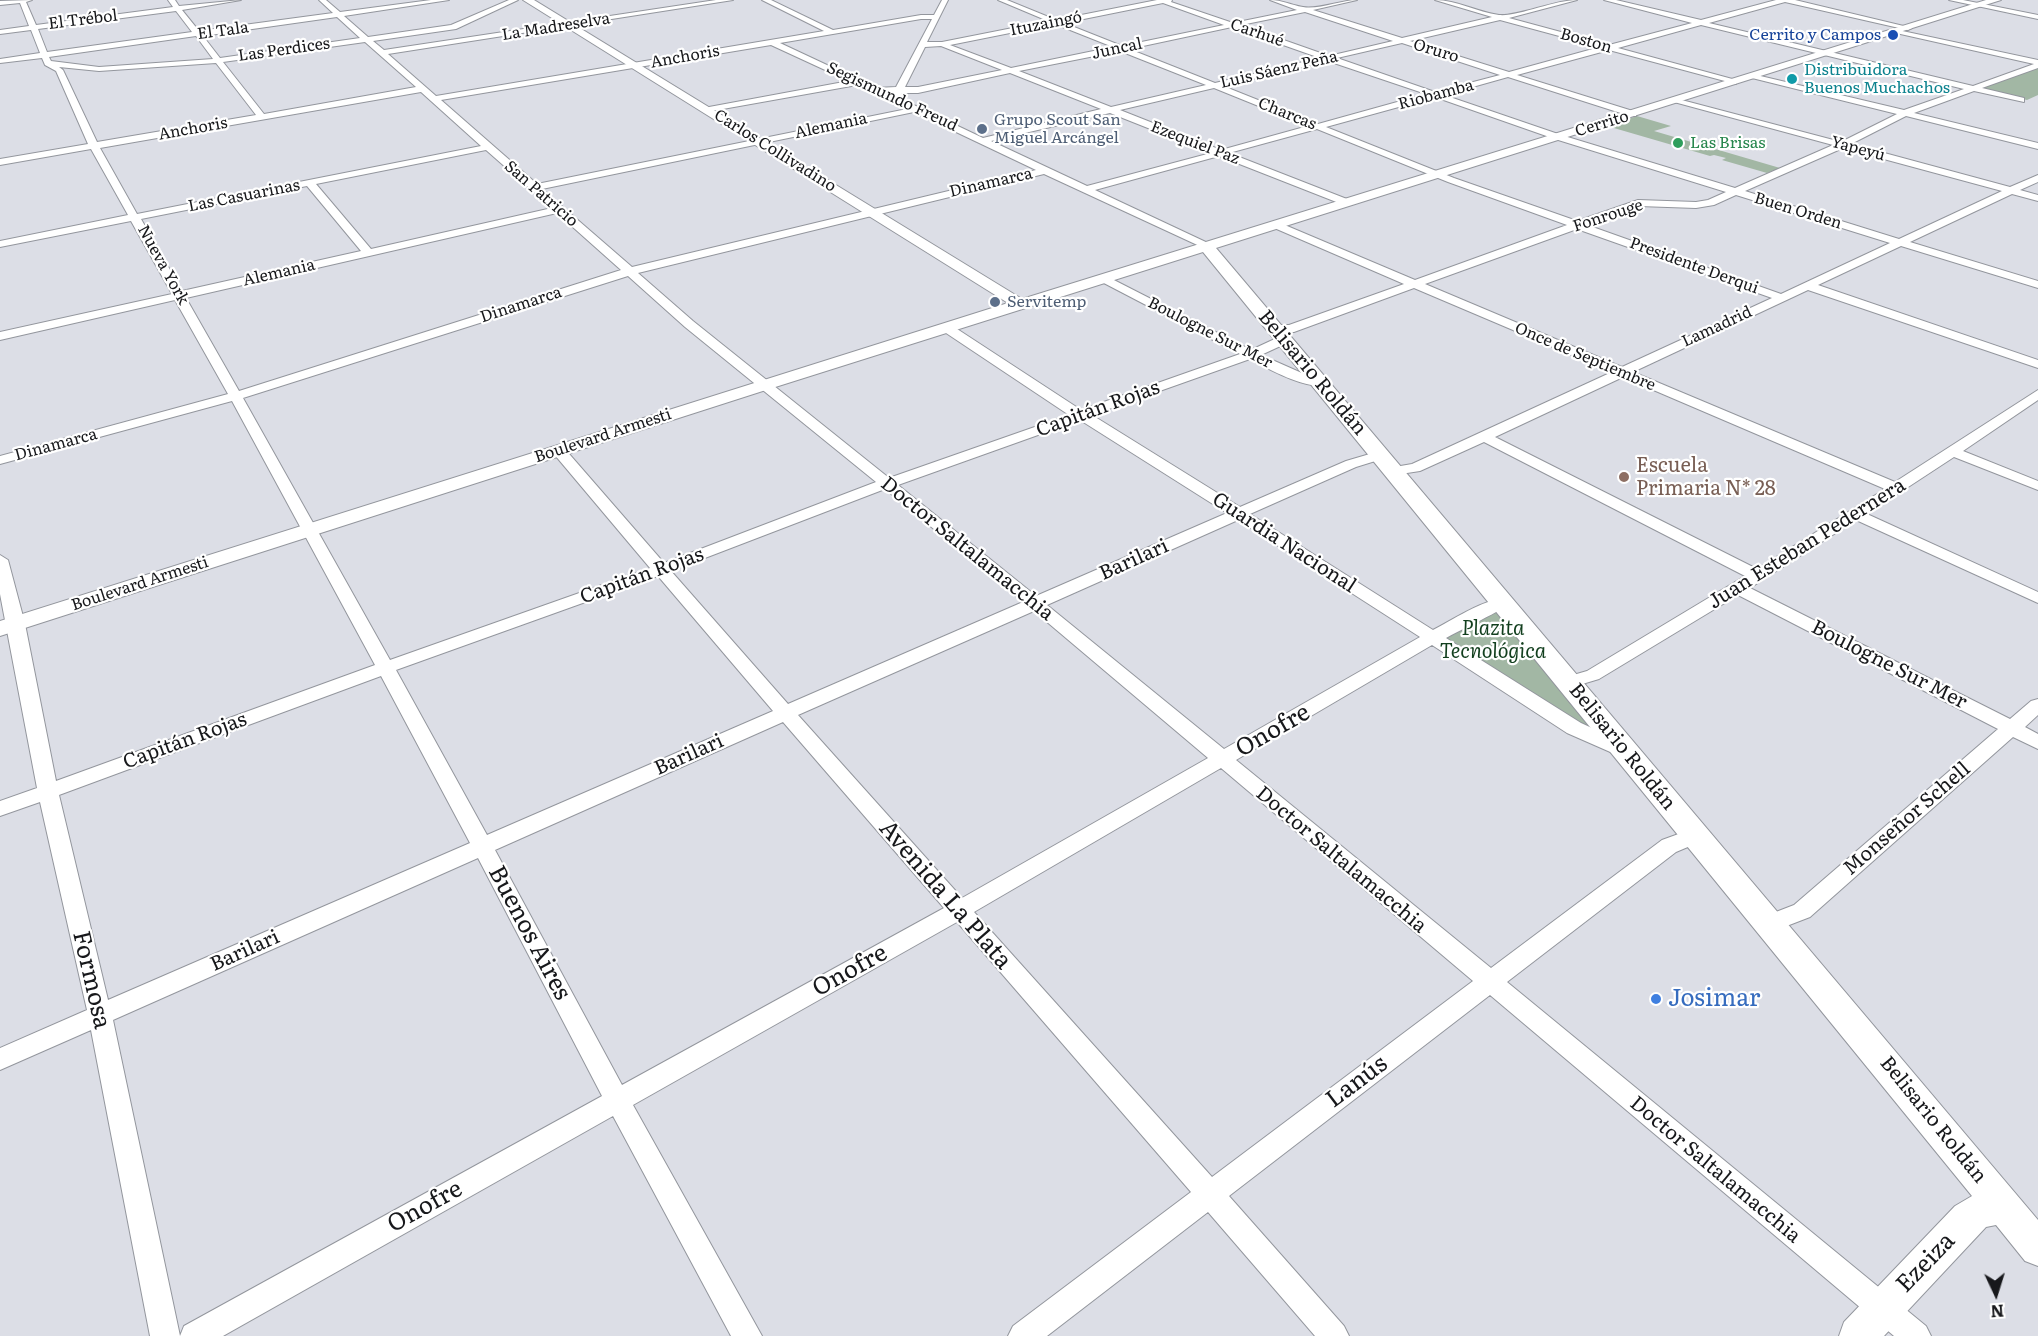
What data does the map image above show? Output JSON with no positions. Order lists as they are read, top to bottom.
{
  "streets": {
    "main road": [
      "Cerrito",
      "Carlos Collivadino",
      "Belisario Roldán",
      "Boulevard Armesti",
      "Ezeiza"
    ],
    "street": [
      "El Trébol",
      "Ituzaingó",
      "La Madreselva",
      "El Tala",
      "Carhué",
      "Boston",
      "Juncal",
      "Las Perdices",
      "Oruro",
      "Anchoris",
      "Luis Sáenz Peña",
      "Riobamba",
      "Segismundo Freud",
      "Charcas",
      "Alemania",
      "Ezequiel Paz",
      "Yapeyú",
      "Dinamarca",
      "San Patricio",
      "Las Casuarinas",
      "Buen Orden",
      "Fonrouge",
      "Nueva York",
      "Presidente Derqui",
      "Lamadrid",
      "Boulogne Sur Mer",
      "Once de Septiembre",
      "Capitán Rojas",
      "Guardia Nacional",
      "Juan Esteban Pedernera",
      "Doctor Saltalamacchia",
      "Barilari",
      "Onofre",
      "Monseñor Schell",
      "Avenida La Plata",
      "Buenos Aires",
      "Formosa",
      "Lanús"
    ]
  },
  "crossings": [
    ["El Trébol", "Nueva York"],
    ["Ituzaingó", "Carhué"],
    ["Ituzaingó", "Charcas"],
    ["Ituzaingó", "Ezequiel Paz"],
    ["La Madreselva", "Carlos Collivadino"],
    ["La Madreselva", "San Patricio"],
    ["El Tala", "Las Perdices"],
    ["El Tala", "San Patricio"],
    ["El Tala", "Nueva York"],
    ["Carhué", "Juncal"],
    ["Carhué", "Luis Sáenz Peña"],
    ["Carhué", "Riobamba"],
    ["Carhué", "Cerrito"],
    ["Carhué", "Buen Orden"],
    ["Boston", "Luis Sáenz Peña"],
    ["Boston", "Riobamba"],
    ["Boston", "Cerrito"],
    ["Juncal", "Oruro"],
    ["Juncal", "Segismundo Freud"],
    ["Juncal", "Charcas"],
    ["Juncal", "Ezequiel Paz"],
    ["Las Perdices", "San Patricio"],
    ["Las Perdices", "Nueva York"],
    ["Oruro", "Luis Sáenz Peña"],
    ["Oruro", "Riobamba"],
    ["Oruro", "Cerrito"],
    ["Anchoris", "Segismundo Freud"],
    ["Anchoris", "Carlos Collivadino"],
    ["Anchoris", "San Patricio"],
    ["Anchoris", "Nueva York"],
    ["Luis Sáenz Peña", "Segismundo Freud"],
    ["Luis Sáenz Peña", "Charcas"],
    ["Luis Sáenz Peña", "Ezequiel Paz"],
    ["Riobamba", "Segismundo Freud"],
    ["Riobamba", "Charcas"],
    ["Riobamba", "Ezequiel Paz"],
    ["Segismundo Freud", "Cerrito"],
    ["Segismundo Freud", "Alemania"],
    ["Segismundo Freud", "Dinamarca"],
    ["Segismundo Freud", "Belisario Roldán"],
    ["Segismundo Freud", "Boulevard Armesti"],
    ["Charcas", "Cerrito"],
    ["Charcas", "Presidente Derqui"],
    ["Cerrito", "Ezequiel Paz"],
    ["Cerrito", "Yapeyú"],
    ["Cerrito", "Buen Orden"],
    ["Cerrito", "Presidente Derqui"],
    ["Cerrito", "Once de Septiembre"],
    ["Cerrito", "Belisario Roldán"],
    ["Cerrito", "Boulevard Armesti"],
    ["Alemania", "Carlos Collivadino"],
    ["Alemania", "San Patricio"],
    ["Alemania", "Nueva York"],
    ["Yapeyú", "Fonrouge"],
    ["Yapeyú", "Lamadrid"],
    ["Carlos Collivadino", "Dinamarca"],
    ["Carlos Collivadino", "Boulevard Armesti"],
    ["Dinamarca", "San Patricio"],
    ["Dinamarca", "Nueva York"],
    ["San Patricio", "Las Casuarinas"],
    ["San Patricio", "Boulevard Armesti"],
    ["San Patricio", "Doctor Saltalamacchia"],
    ["Las Casuarinas", "Nueva York"],
    ["Buen Orden", "Fonrouge"],
    ["Buen Orden", "Lamadrid"],
    ["Fonrouge", "Presidente Derqui"],
    ["Fonrouge", "Once de Septiembre"],
    ["Fonrouge", "Belisario Roldán"],
    ["Fonrouge", "Capitán Rojas"],
    ["Nueva York", "Boulevard Armesti"],
    ["Nueva York", "Buenos Aires"],
    ["Presidente Derqui", "Lamadrid"],
    ["Lamadrid", "Once de Septiembre"],
    ["Lamadrid", "Belisario Roldán"],
    ["Boulogne Sur Mer", "Belisario Roldán"],
    ["Boulogne Sur Mer", "Capitán Rojas"],
    ["Boulogne Sur Mer", "Boulevard Armesti"],
    ["Boulogne Sur Mer", "Juan Esteban Pedernera"],
    ["Boulogne Sur Mer", "Monseñor Schell"],
    ["Once de Septiembre", "Juan Esteban Pedernera"],
    ["Belisario Roldán", "Capitán Rojas"],
    ["Belisario Roldán", "Boulevard Armesti"],
    ["Belisario Roldán", "Guardia Nacional"],
    ["Belisario Roldán", "Juan Esteban Pedernera"],
    ["Belisario Roldán", "Barilari"],
    ["Belisario Roldán", "Onofre"],
    ["Belisario Roldán", "Monseñor Schell"],
    ["Belisario Roldán", "Lanús"],
    ["Belisario Roldán", "Ezeiza"],
    ["Capitán Rojas", "Guardia Nacional"],
    ["Capitán Rojas", "Doctor Saltalamacchia"],
    ["Capitán Rojas", "Avenida La Plata"],
    ["Capitán Rojas", "Buenos Aires"],
    ["Capitán Rojas", "Formosa"],
    ["Boulevard Armesti", "Guardia Nacional"],
    ["Boulevard Armesti", "Doctor Saltalamacchia"],
    ["Boulevard Armesti", "Avenida La Plata"],
    ["Boulevard Armesti", "Buenos Aires"],
    ["Boulevard Armesti", "Formosa"],
    ["Guardia Nacional", "Barilari"],
    ["Guardia Nacional", "Onofre"],
    ["Doctor Saltalamacchia", "Barilari"],
    ["Doctor Saltalamacchia", "Onofre"],
    ["Doctor Saltalamacchia", "Lanús"],
    ["Doctor Saltalamacchia", "Ezeiza"],
    ["Barilari", "Avenida La Plata"],
    ["Barilari", "Buenos Aires"],
    ["Barilari", "Formosa"],
    ["Onofre", "Avenida La Plata"],
    ["Onofre", "Buenos Aires"],
    ["Avenida La Plata", "Lanús"]
  ],
  "parks": ["Plazita Tecnológica"],
  "places": [
    "Cerrito y Campos",
    "Distribuidora Buenos Muchachos",
    "Grupo Scout San Miguel Arcángel",
    "Las Brisas",
    "Servitemp",
    "Escuela Primaria N* 28",
    "Josimar"
  ],
  "north": "bottom"
}
